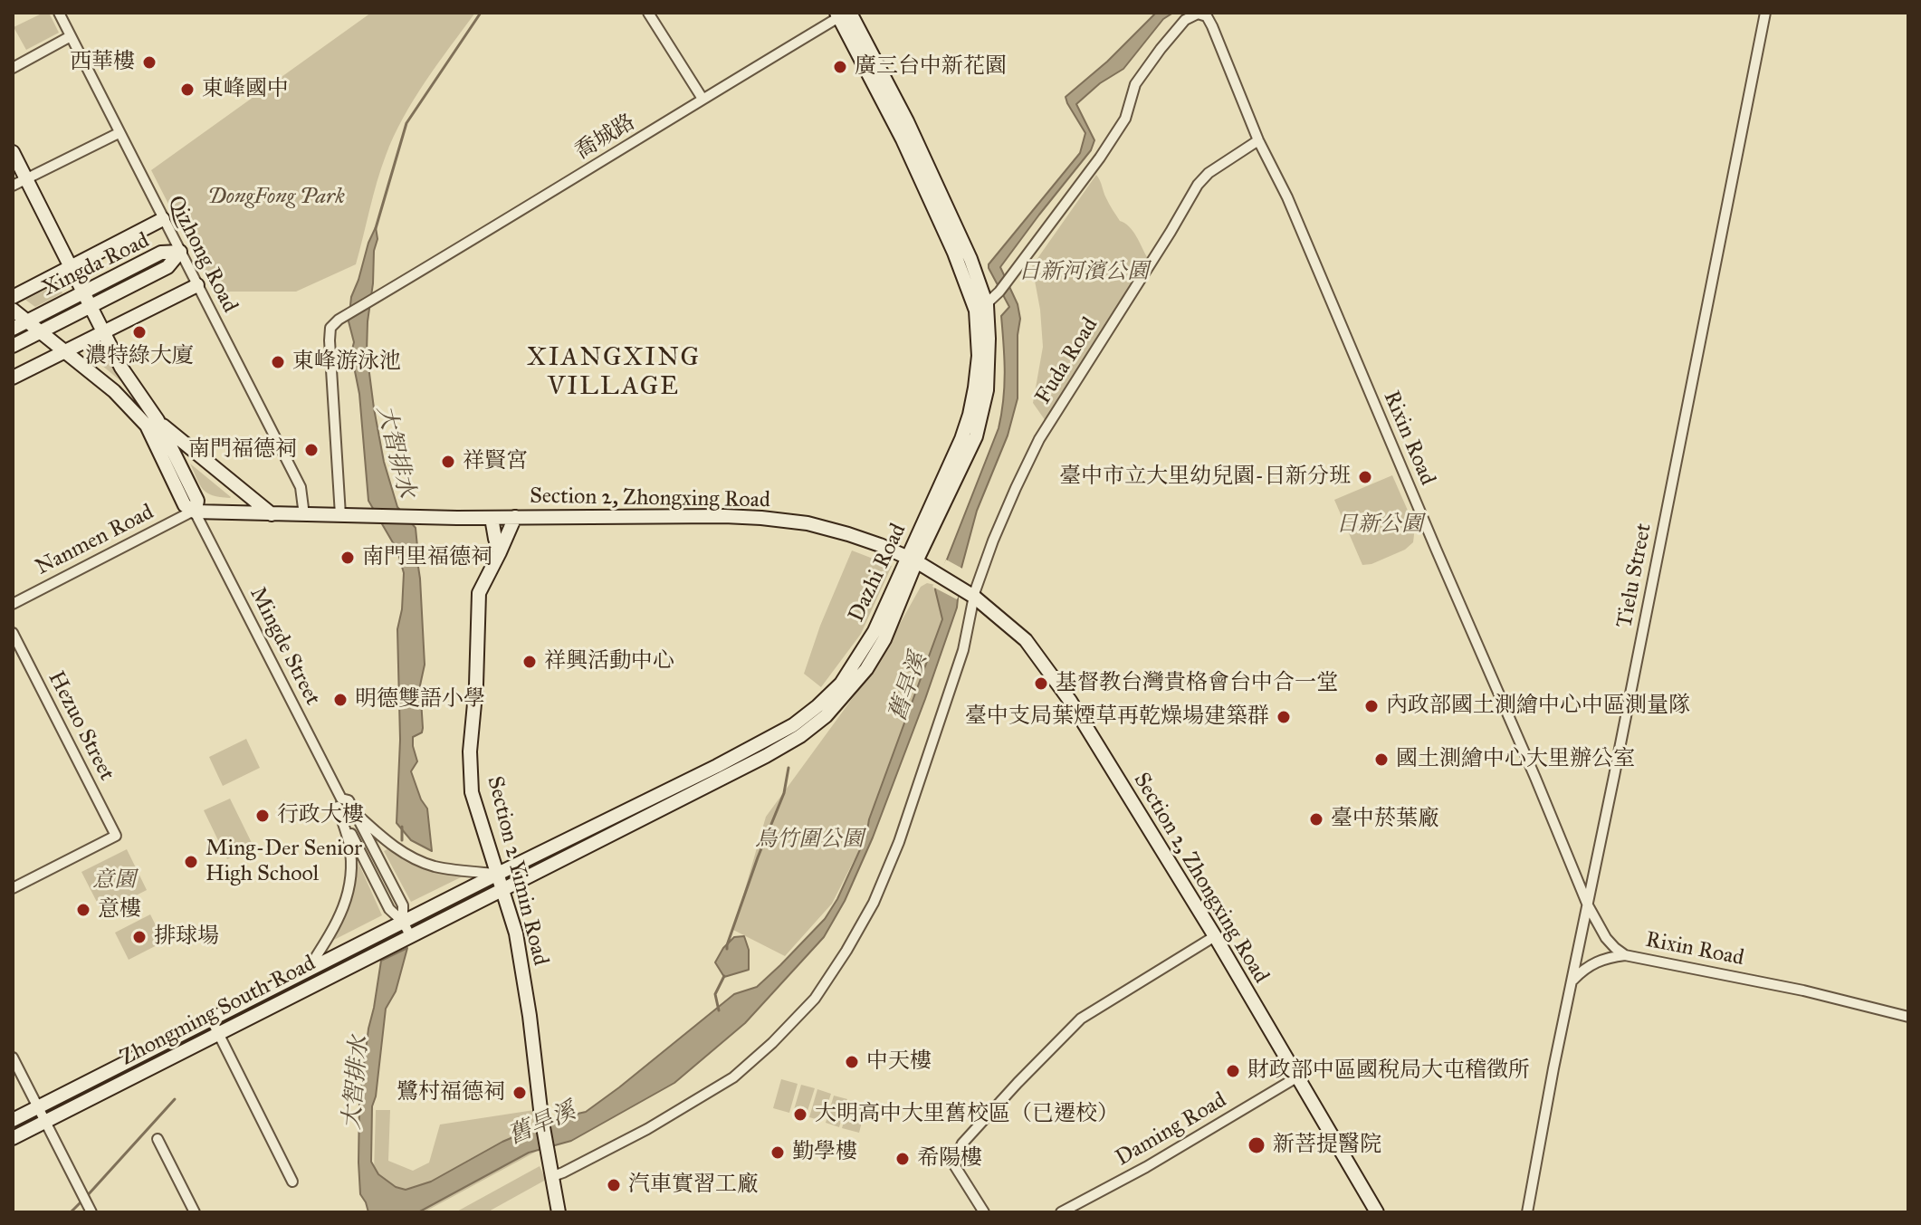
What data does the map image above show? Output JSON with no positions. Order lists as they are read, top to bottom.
{
  "streets": {
    "street": [
      "喬城路",
      "Qizhong Road",
      "Xingda Road",
      "Fuda Road",
      "Rixin Road",
      "Section 2, Zhongxing Road",
      "Nanmen Road",
      "Dazhi Road",
      "Tielu Street",
      "Mingde Street",
      "Hezuo Street",
      "Section 2 Yimin Road",
      "Zhongming South Road",
      "Daming Road"
    ]
  },
  "crossings": [
    ["喬城路", "Section 2, Zhongxing Road"],
    ["喬城路", "Dazhi Road"],
    ["Qizhong Road", "Xingda Road"],
    ["Qizhong Road", "Section 2, Zhongxing Road"],
    ["Fuda Road", "Rixin Road"],
    ["Fuda Road", "Section 2, Zhongxing Road"],
    ["Fuda Road", "Section 2 Yimin Road"],
    ["Rixin Road", "Dazhi Road"],
    ["Rixin Road", "Tielu Street"],
    ["Section 2, Zhongxing Road", "Nanmen Road"],
    ["Section 2, Zhongxing Road", "Dazhi Road"],
    ["Section 2, Zhongxing Road", "Mingde Street"],
    ["Section 2, Zhongxing Road", "Section 2 Yimin Road"],
    ["Section 2, Zhongxing Road", "Daming Road"],
    ["Nanmen Road", "Mingde Street"],
    ["Dazhi Road", "Mingde Street"],
    ["Dazhi Road", "Section 2 Yimin Road"],
    ["Dazhi Road", "Zhongming South Road"],
    ["Mingde Street", "Zhongming South Road"]
  ],
  "districts": ["XIANGXING VILLAGE"],
  "water": ["大智排水", "舊旱溪"],
  "parks": [
    "DongFong Park",
    "日新河濱公園",
    "日新公園",
    "鳥竹圍公園",
    "意園"
  ],
  "places": [
    "西華樓",
    "廣三台中新花園",
    "東峰國中",
    "濃特綠大廈",
    "東峰游泳池",
    "南門福德祠",
    "祥賢宮",
    "臺中市立大里幼兒園-日新分班",
    "南門里福德祠",
    "祥興活動中心",
    "基督教台灣貴格會台中合一堂",
    "明德雙語小學",
    "內政部國土測繪中心中區測量隊",
    "臺中支局葉煙草再乾燥場建築群",
    "國土測繪中心大里辦公室",
    "行政大樓",
    "臺中菸葉廠",
    "Ming-Der Senior High School",
    "意樓",
    "排球場",
    "中天樓",
    "財政部中區國稅局大屯稽徵所",
    "鷺村福德祠",
    "大明高中大里舊校區（已遷校）",
    "新菩提醫院",
    "勤學樓",
    "希陽樓",
    "汽車實習工廠"
  ]
}
